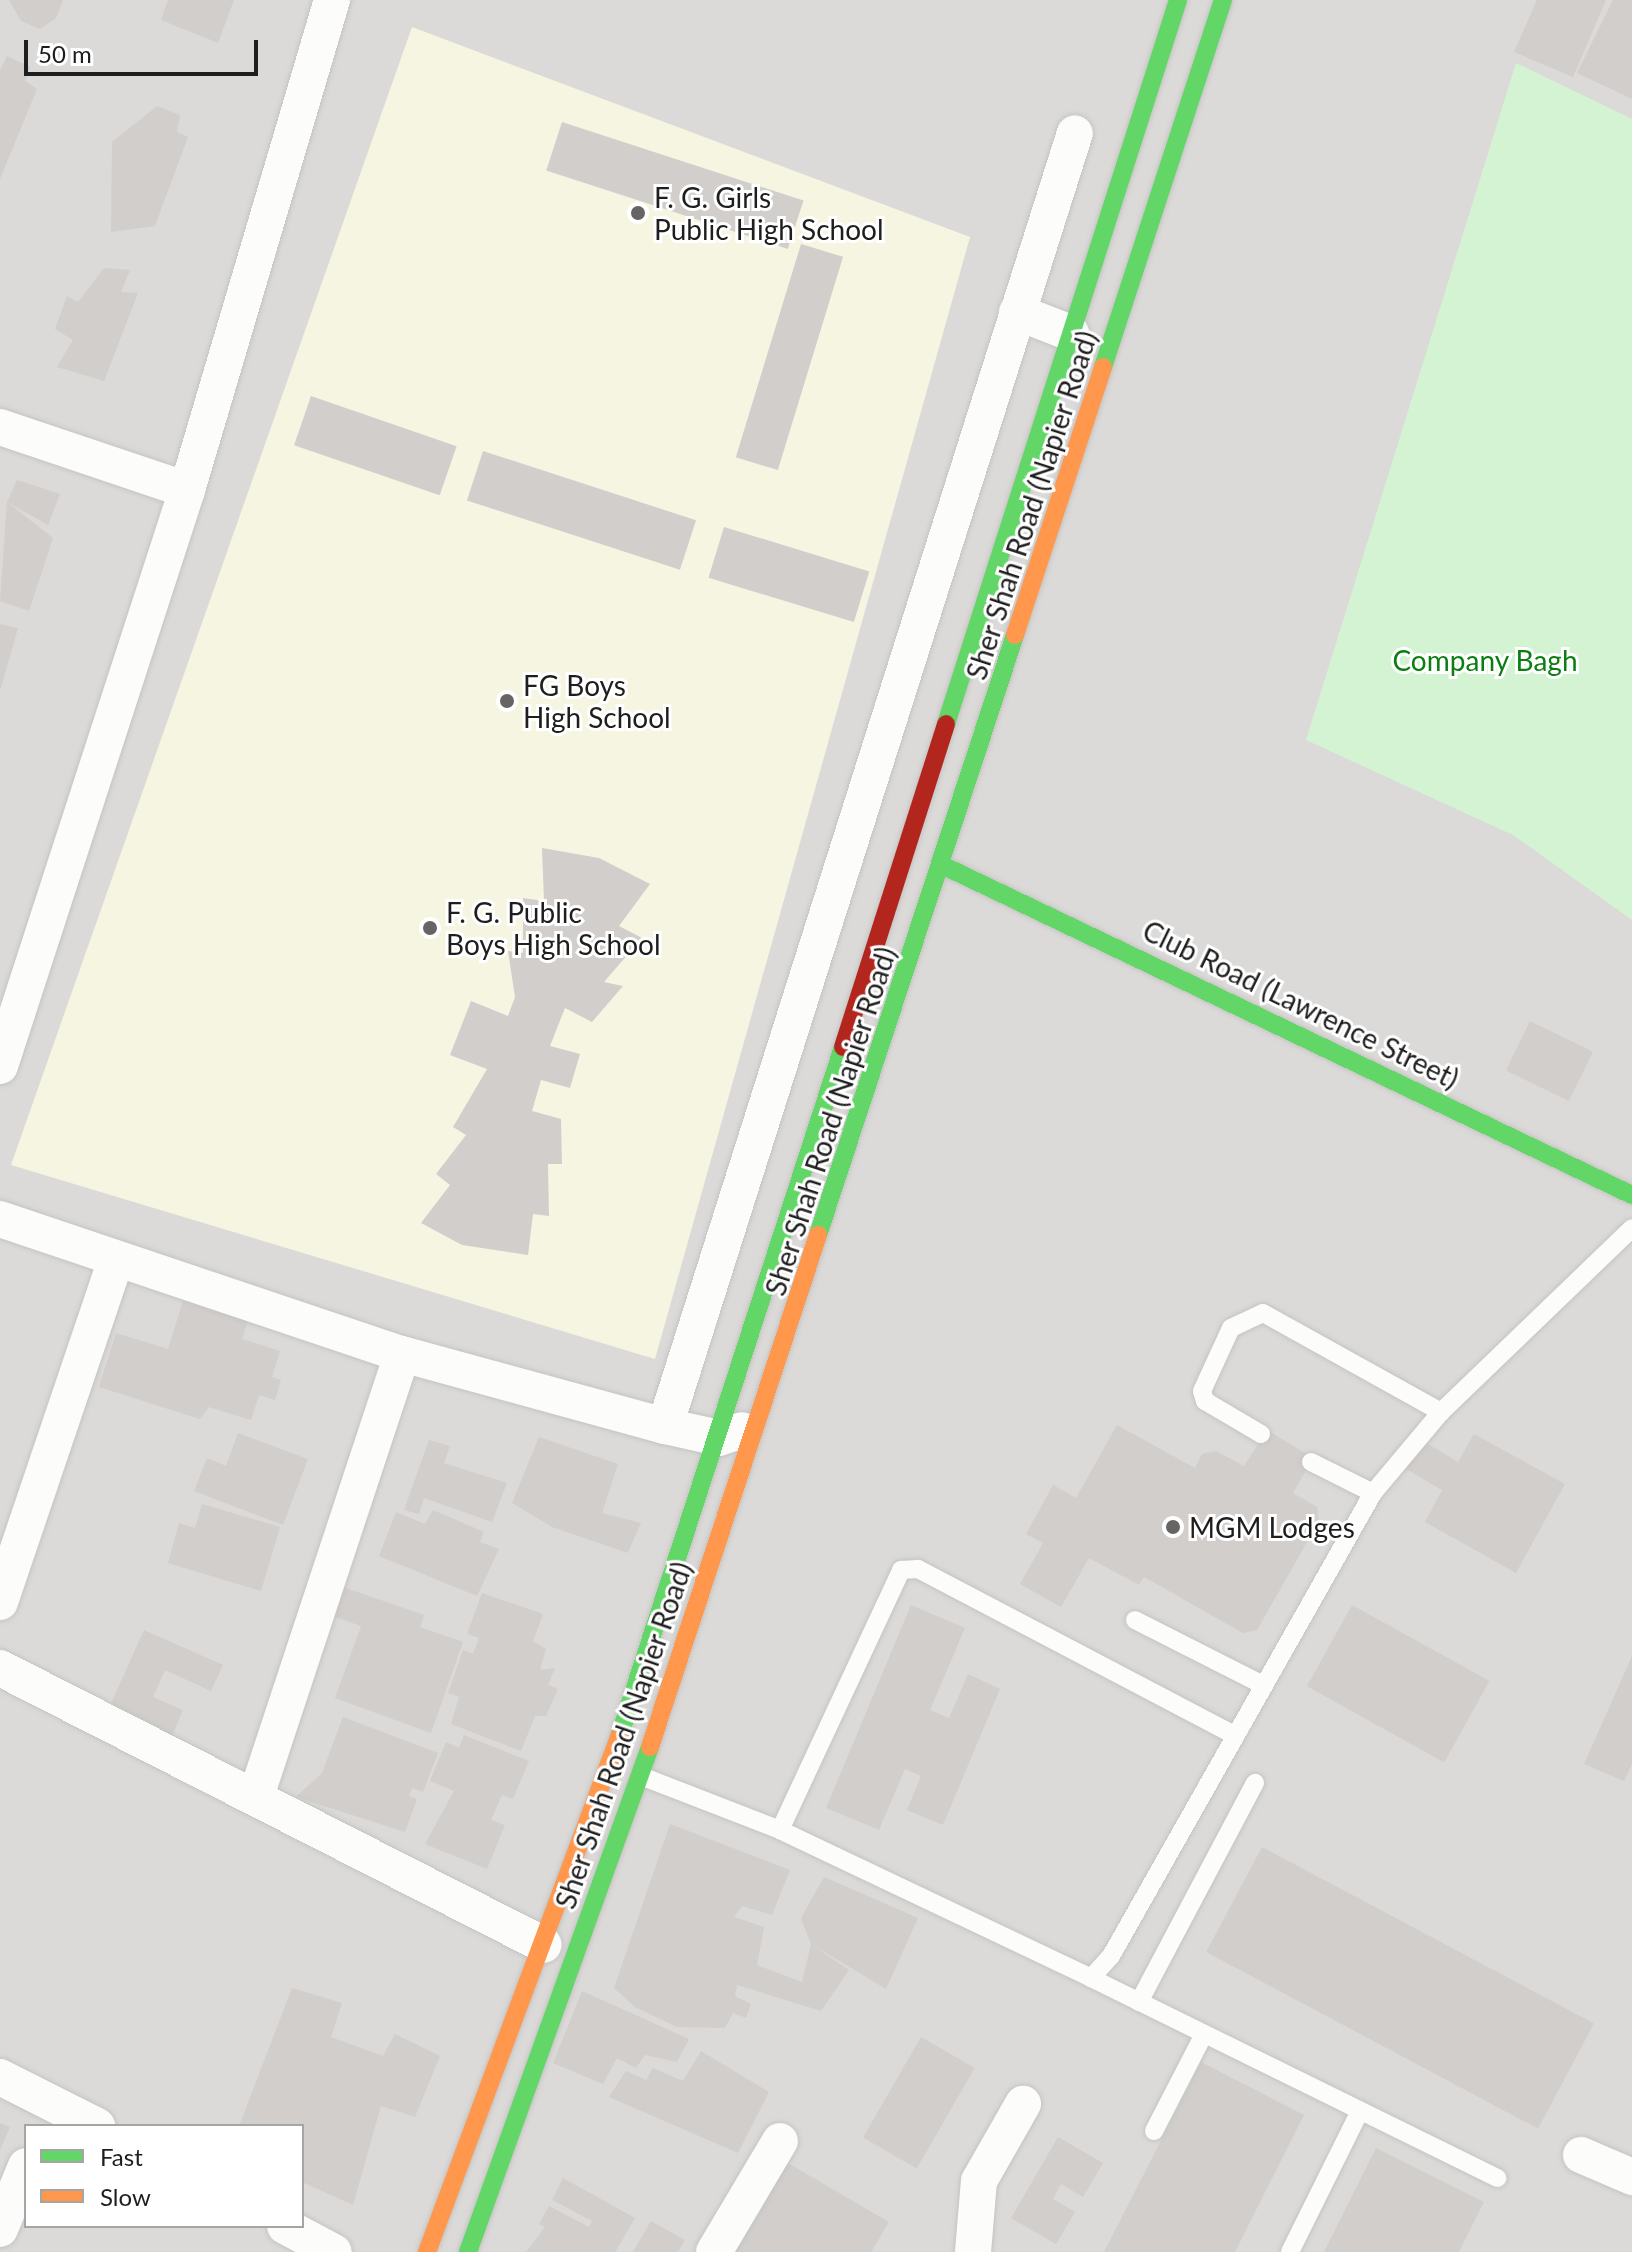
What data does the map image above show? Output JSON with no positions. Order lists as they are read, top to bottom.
{
  "streets": {
    "main road": ["Sher Shah Road (Napier Road)", "Club Road (Lawrence Street)"]
  },
  "crossings": [
    ["Sher Shah Road (Napier Road)", "Club Road (Lawrence Street)"]
  ],
  "parks": ["Company Bagh"],
  "places": [
    "F. G. Girls Public High School",
    "FG Boys High School",
    "F. G. Public Boys High School",
    "MGM Lodges"
  ],
  "legend": ["Fast", "Slow"],
  "scale_bar": "50 m"
}
